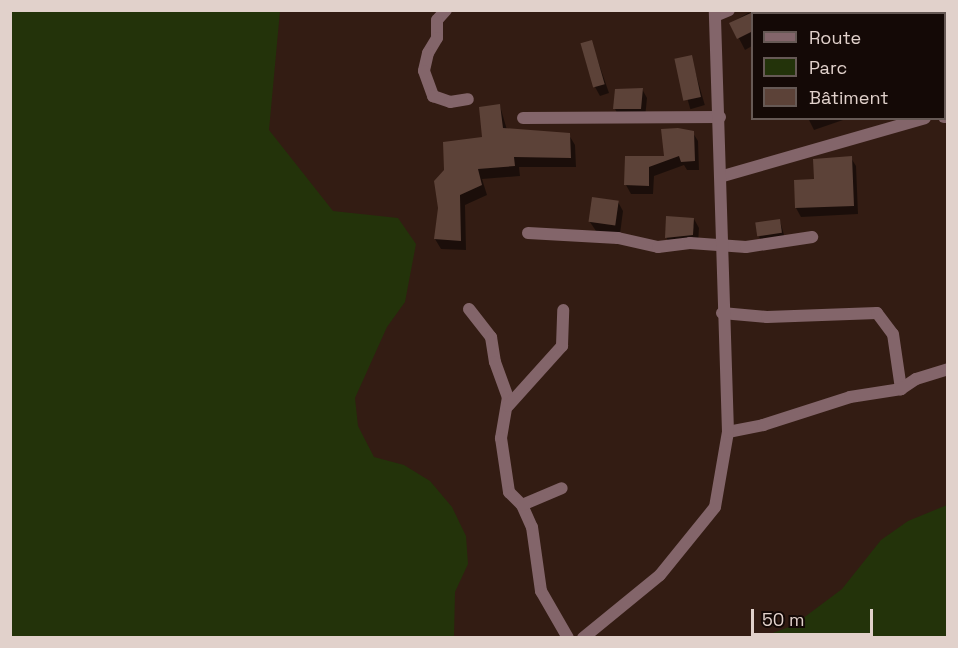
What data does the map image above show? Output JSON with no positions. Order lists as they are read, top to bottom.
{
  "legend": ["Route", "Parc", "Bâtiment"],
  "scale_bar": "50 m"
}
